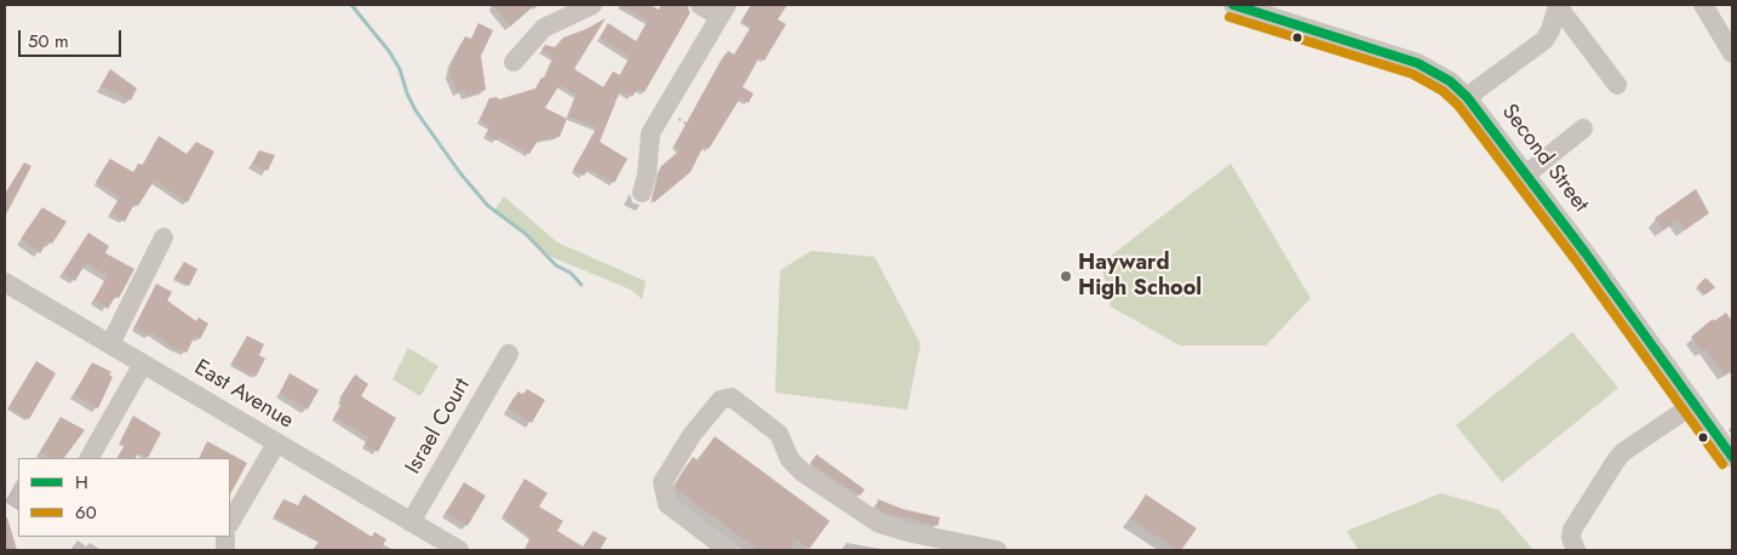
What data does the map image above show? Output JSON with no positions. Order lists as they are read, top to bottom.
{
  "streets": {
    "street": ["Second Street", "East Avenue", "Israel Court"]
  },
  "crossings": [
    ["East Avenue", "Israel Court"]
  ],
  "places": ["Hayward High School"],
  "lines": ["transit line H", "transit line 60"],
  "legend": ["H", "60"],
  "scale_bar": "50 m"
}
